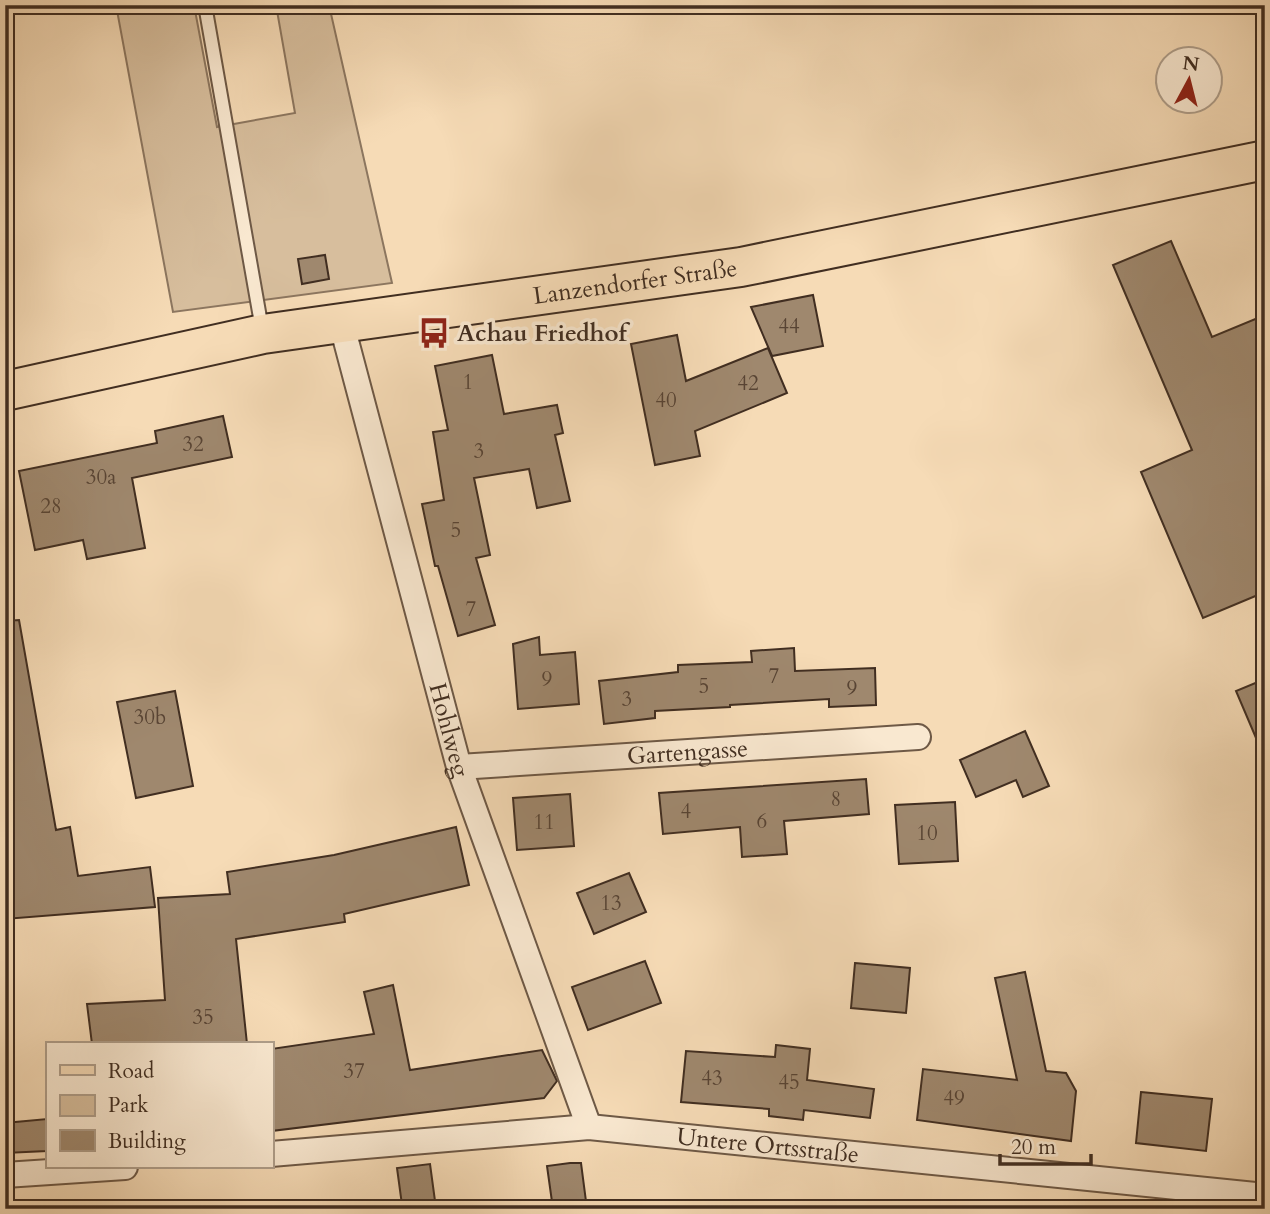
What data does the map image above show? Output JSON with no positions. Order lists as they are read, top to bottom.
{
  "streets": {
    "main road": ["Lanzendorfer Straße"],
    "street": ["Hohlweg", "Gartengasse", "Untere Ortsstraße"]
  },
  "crossings": [
    ["Lanzendorfer Straße", "Hohlweg"],
    ["Hohlweg", "Gartengasse"],
    ["Hohlweg", "Untere Ortsstraße"]
  ],
  "places": {
    "bus stop": ["Achau Friedhof"]
  },
  "house_numbers": [
    "44",
    "1",
    "42",
    "40",
    "32",
    "3",
    "30a",
    "28",
    "5",
    "7",
    "7",
    "9",
    "5",
    "9",
    "3",
    "30b",
    "8",
    "4",
    "6",
    "11",
    "10",
    "13",
    "35",
    "37",
    "43",
    "45",
    "49"
  ],
  "legend": ["Road", "Park", "Building"],
  "scale_bar": "20 m",
  "north": "top"
}
